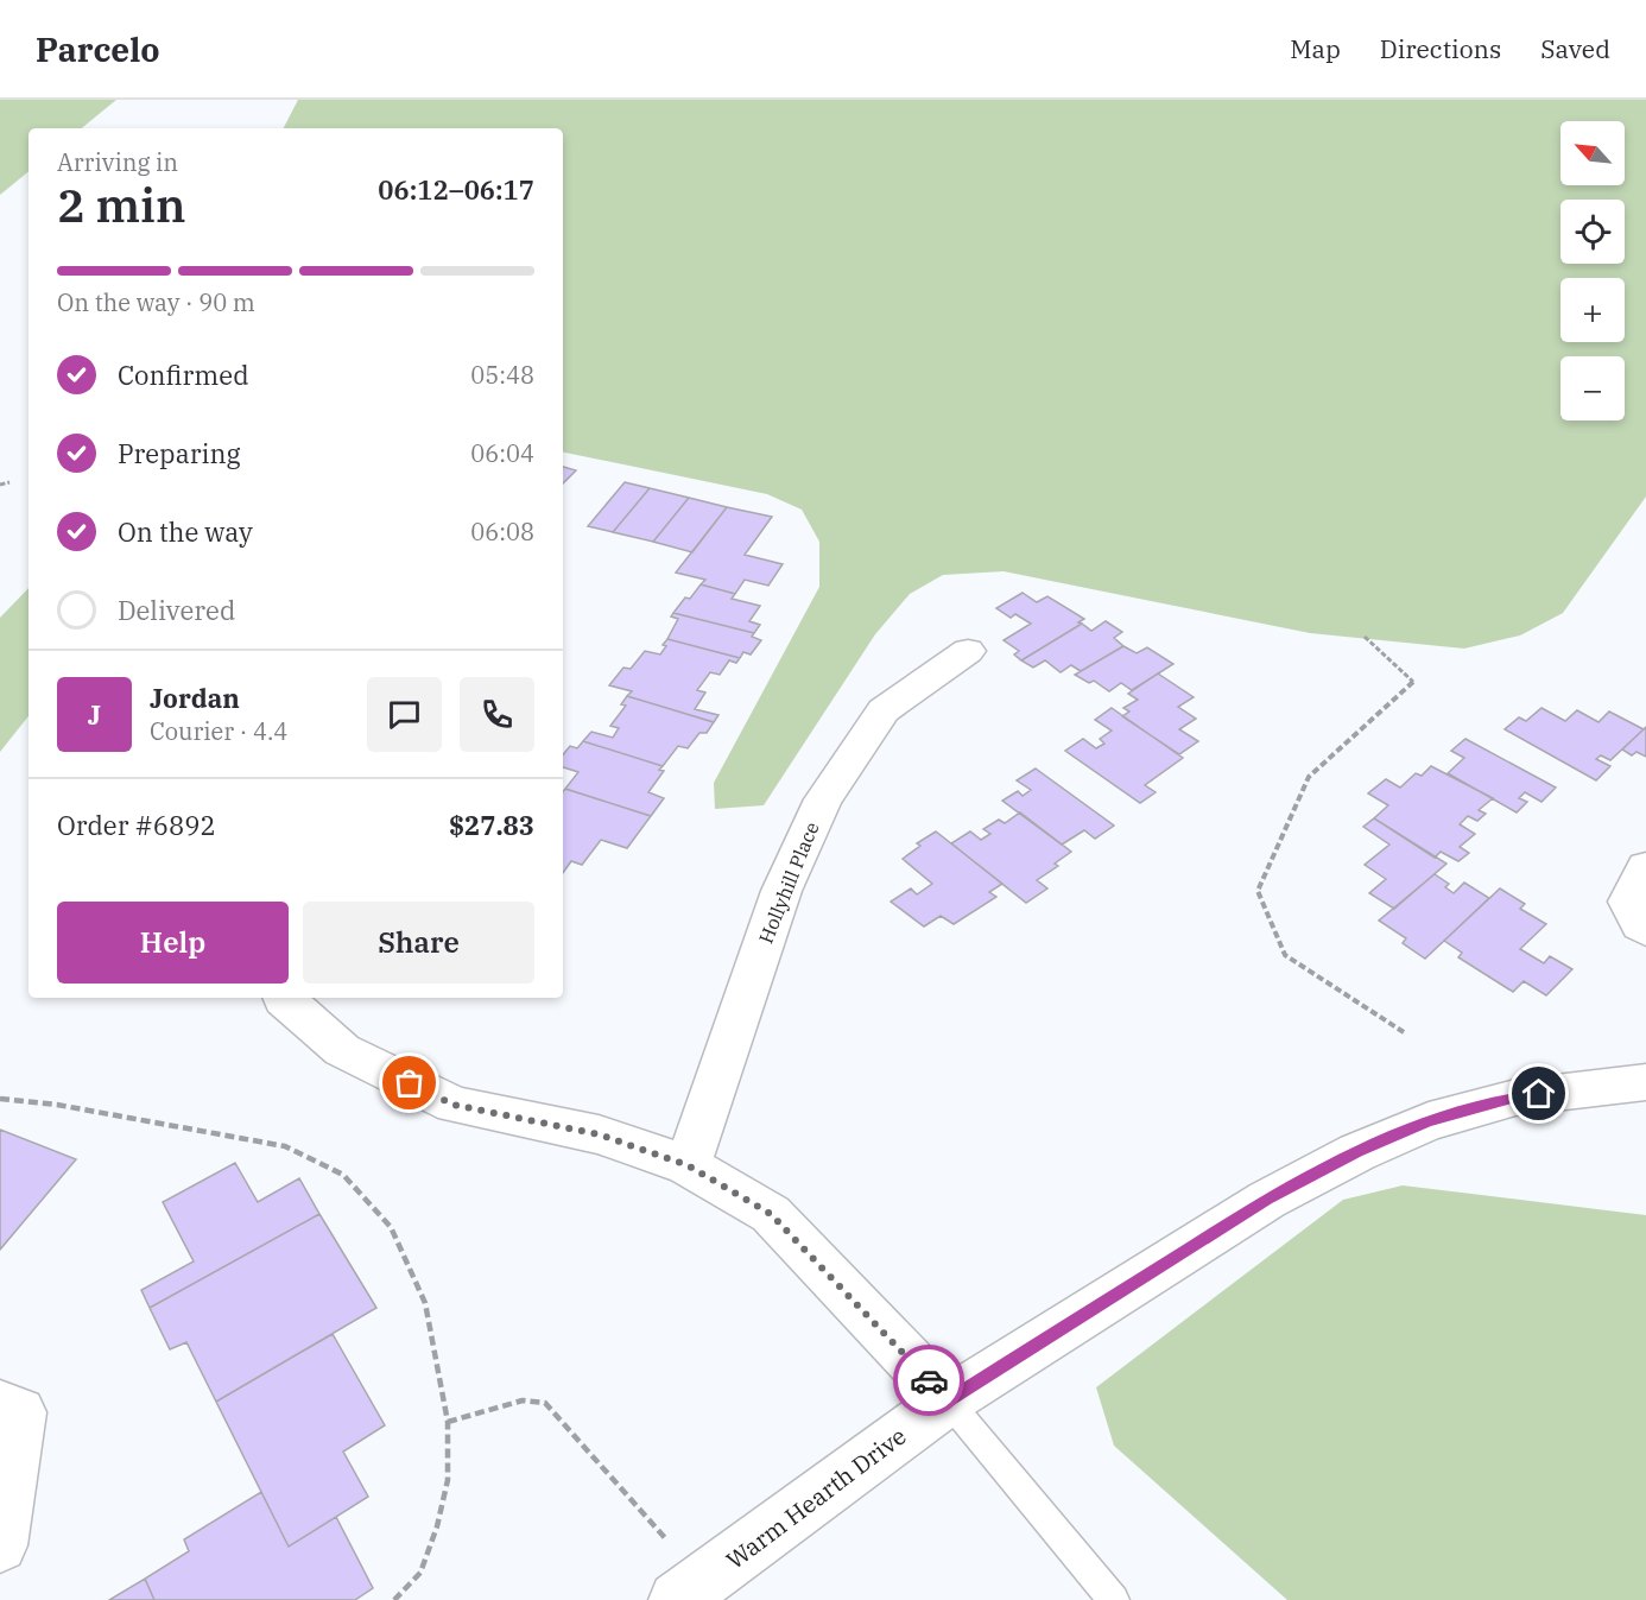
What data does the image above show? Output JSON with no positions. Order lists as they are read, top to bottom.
{
  "streets": {
    "street": ["Hollyhill Place", "Warm Hearth Drive"]
  },
  "north": "top left",
  "page": {
    "header": "Parcelo",
    "nav": ["Map", "Directions", "Saved"],
    "map_buttons": ["+", "−"],
    "heading": ["2 min", "Arriving in", "06:12–06:17"],
    "panel": [
      "Jordan",
      "Courier · 4.4",
      "Order #6892",
      "$27.83"
    ],
    "bar": "On the way · 90 m",
    "list": [
      ["Confirmed", "05:48"],
      ["Preparing", "06:04"],
      ["On the way", "06:08"],
      "Delivered"
    ],
    "round": "J",
    "buttons": ["Help", "Share"]
  }
}
